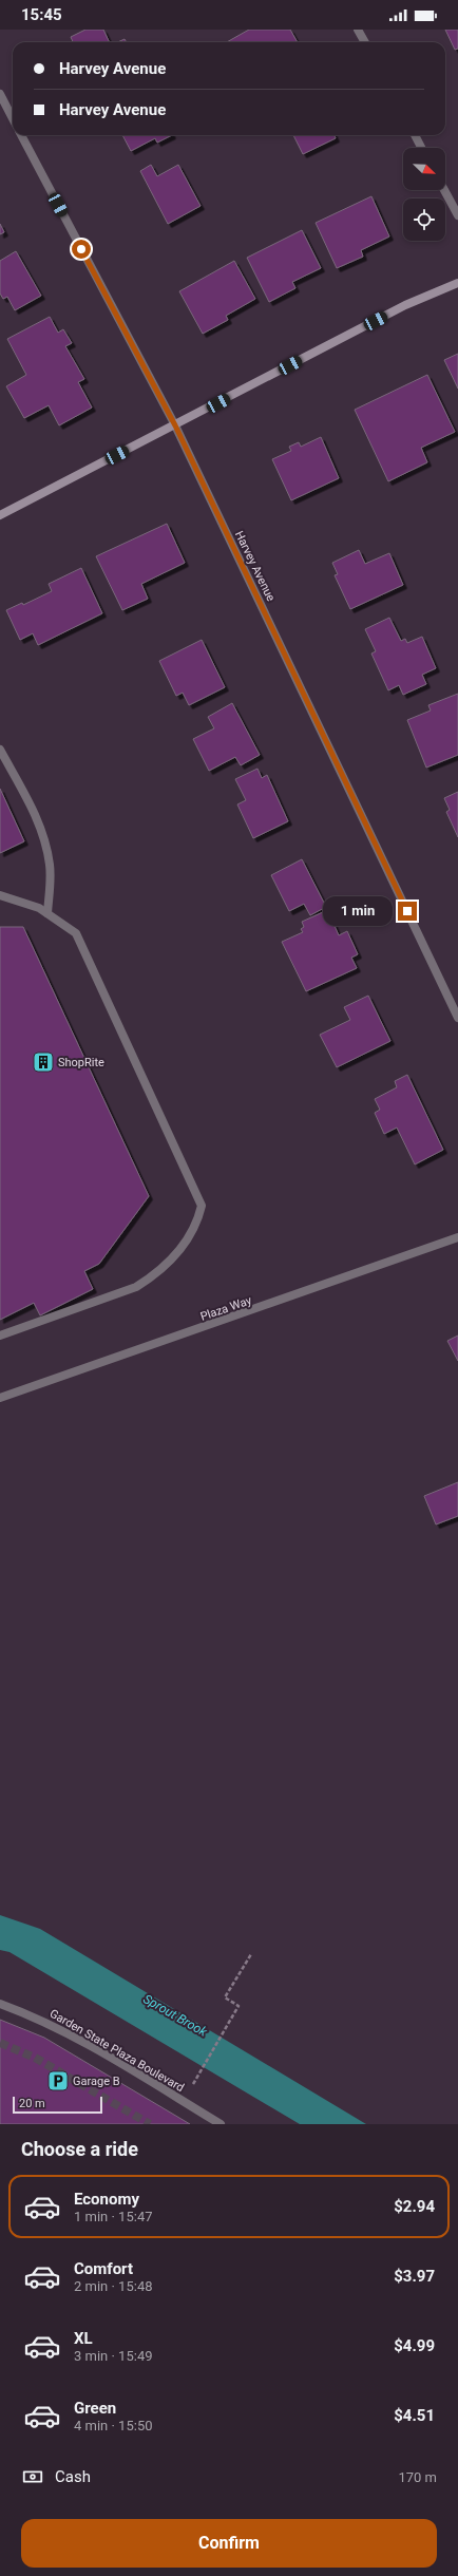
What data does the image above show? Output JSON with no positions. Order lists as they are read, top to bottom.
{
  "streets": {
    "street": ["Harvey Avenue", "Plaza Way", "Garden State Plaza Boulevard"]
  },
  "water": ["Sprout Brook"],
  "places": {
    "building": ["ShopRite"],
    "parking": ["Garage B"]
  },
  "scale_bar": "20 m",
  "north": "bottom right",
  "page": {
    "status": "15:45",
    "banner": ["Harvey Avenue", "Harvey Avenue"],
    "bubble": "1 min",
    "scale": "20 m",
    "heading": "Choose a ride",
    "list": [
      {
        "name": "Economy",
        "note": "1 min · 15:47",
        "value": "$2.94"
      },
      {
        "name": "Comfort",
        "note": "2 min · 15:48",
        "value": "$3.97"
      },
      {
        "name": "XL",
        "note": "3 min · 15:49",
        "value": "$4.99"
      },
      {
        "name": "Green",
        "note": "4 min · 15:50",
        "value": "$4.51"
      }
    ],
    "pay": ["Cash", "170 m"],
    "buttons": "Confirm"
  }
}
